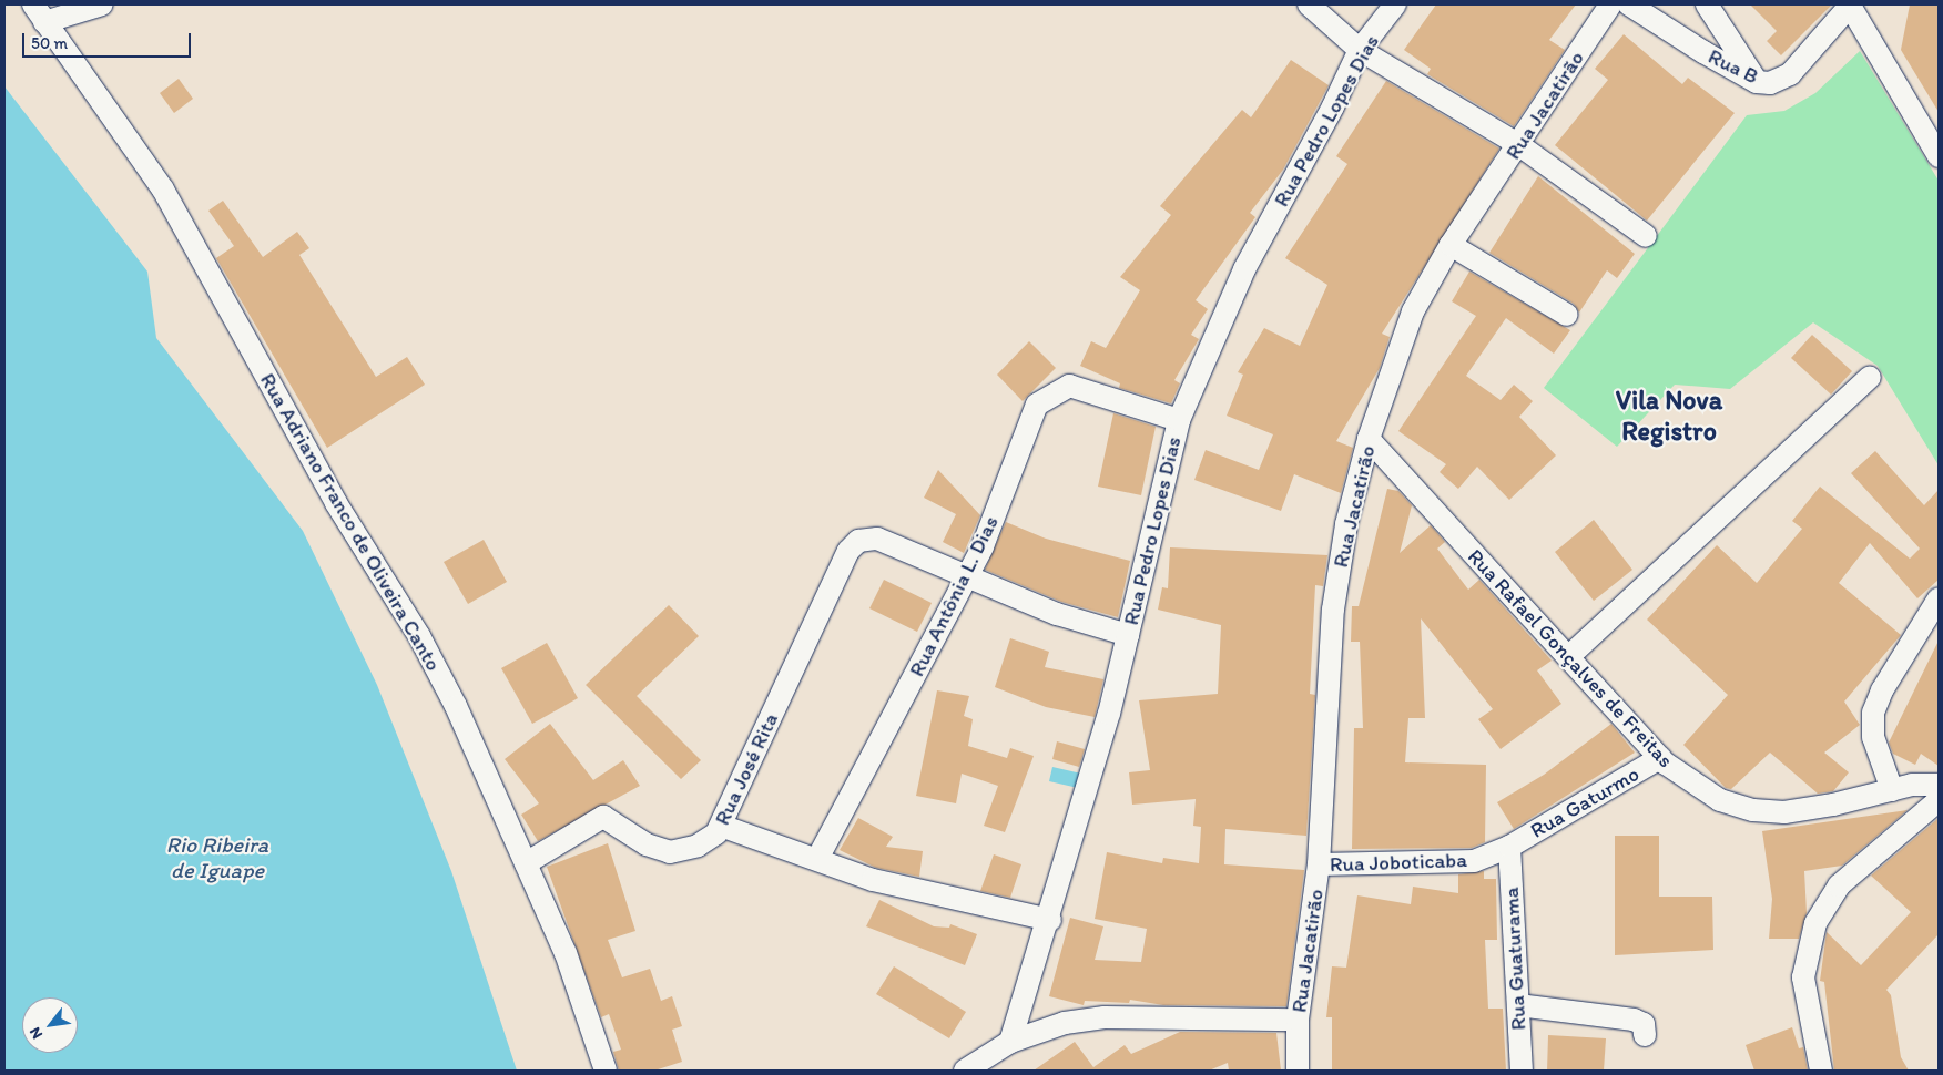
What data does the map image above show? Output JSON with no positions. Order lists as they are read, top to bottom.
{
  "streets": {
    "street": [
      "Rua B",
      "Rua Jacatirão",
      "Rua Pedro Lopes Dias",
      "Rua Adriano Franco de Oliveira Canto",
      "Rua Antônia L. Dias",
      "Rua Rafael Gonçalves de Freitas",
      "Rua José Rita",
      "Rua Gaturmo",
      "Rua Joboticaba",
      "Rua Guaturama"
    ]
  },
  "crossings": [
    ["Rua Jacatirão", "Rua Rafael Gonçalves de Freitas"],
    ["Rua Jacatirão", "Rua Joboticaba"],
    ["Rua Pedro Lopes Dias", "Rua Antônia L. Dias"],
    ["Rua Adriano Franco de Oliveira Canto", "Rua José Rita"],
    ["Rua Antônia L. Dias", "Rua José Rita"],
    ["Rua Rafael Gonçalves de Freitas", "Rua Gaturmo"],
    ["Rua Gaturmo", "Rua Joboticaba"],
    ["Rua Gaturmo", "Rua Guaturama"],
    ["Rua Joboticaba", "Rua Guaturama"]
  ],
  "districts": ["Vila Nova Registro"],
  "water": ["Rio Ribeira de Iguape"],
  "scale_bar": "50 m",
  "north": "bottom left"
}
